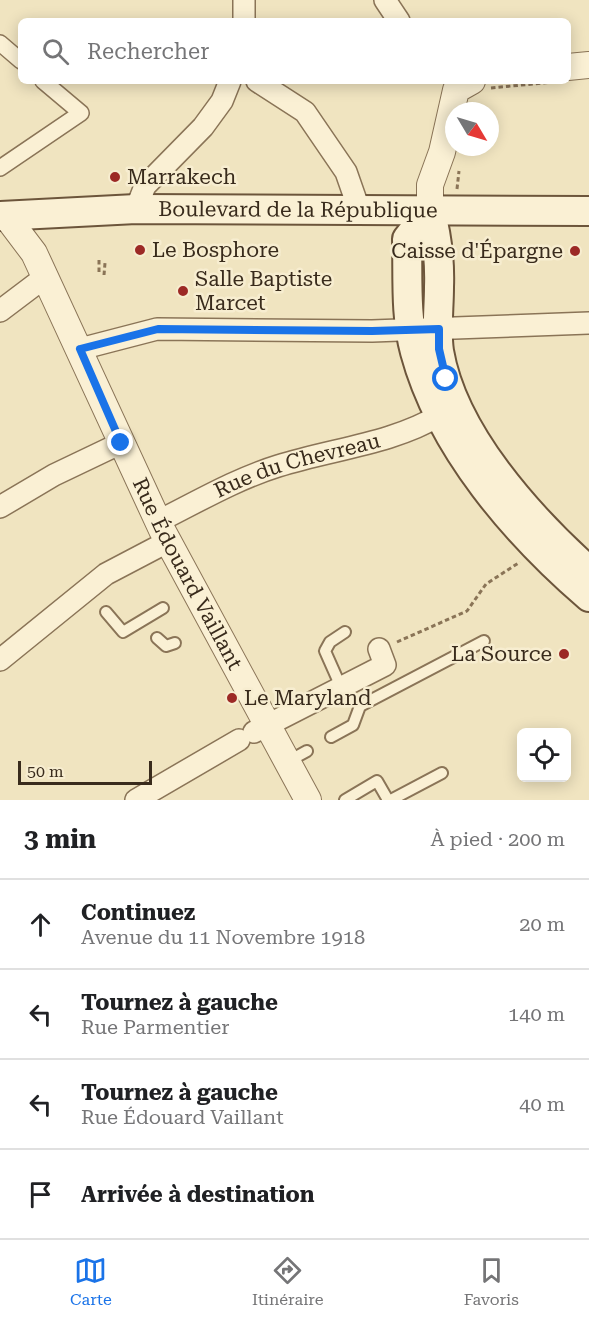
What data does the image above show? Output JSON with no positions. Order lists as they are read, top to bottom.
{
  "streets": {
    "main road": ["Boulevard de la République"],
    "street": ["Rue du Chevreau", "Rue Édouard Vaillant"]
  },
  "crossings": [
    ["Boulevard de la République", "Rue Édouard Vaillant"],
    ["Rue du Chevreau", "Rue Édouard Vaillant"]
  ],
  "places": [
    "Marrakech",
    "Le Bosphore",
    "Caisse d'Épargne",
    "Salle Baptiste Marcet",
    "La Source",
    "Le Maryland"
  ],
  "scale_bar": "50 m",
  "north": "bottom right",
  "page": {
    "search": "Rechercher",
    "scale": "50 m",
    "heading": ["3 min", "À pied · 200 m"],
    "list": [
      ["Continuez", "Avenue du 11 Novembre 1918", "20 m"],
      ["Tournez à gauche", "Rue Parmentier", "140 m"],
      ["Tournez à gauche", "Rue Édouard Vaillant", "40 m"],
      "Arrivée à destination"
    ],
    "nav": ["Carte", "Itinéraire", "Favoris"]
  }
}
